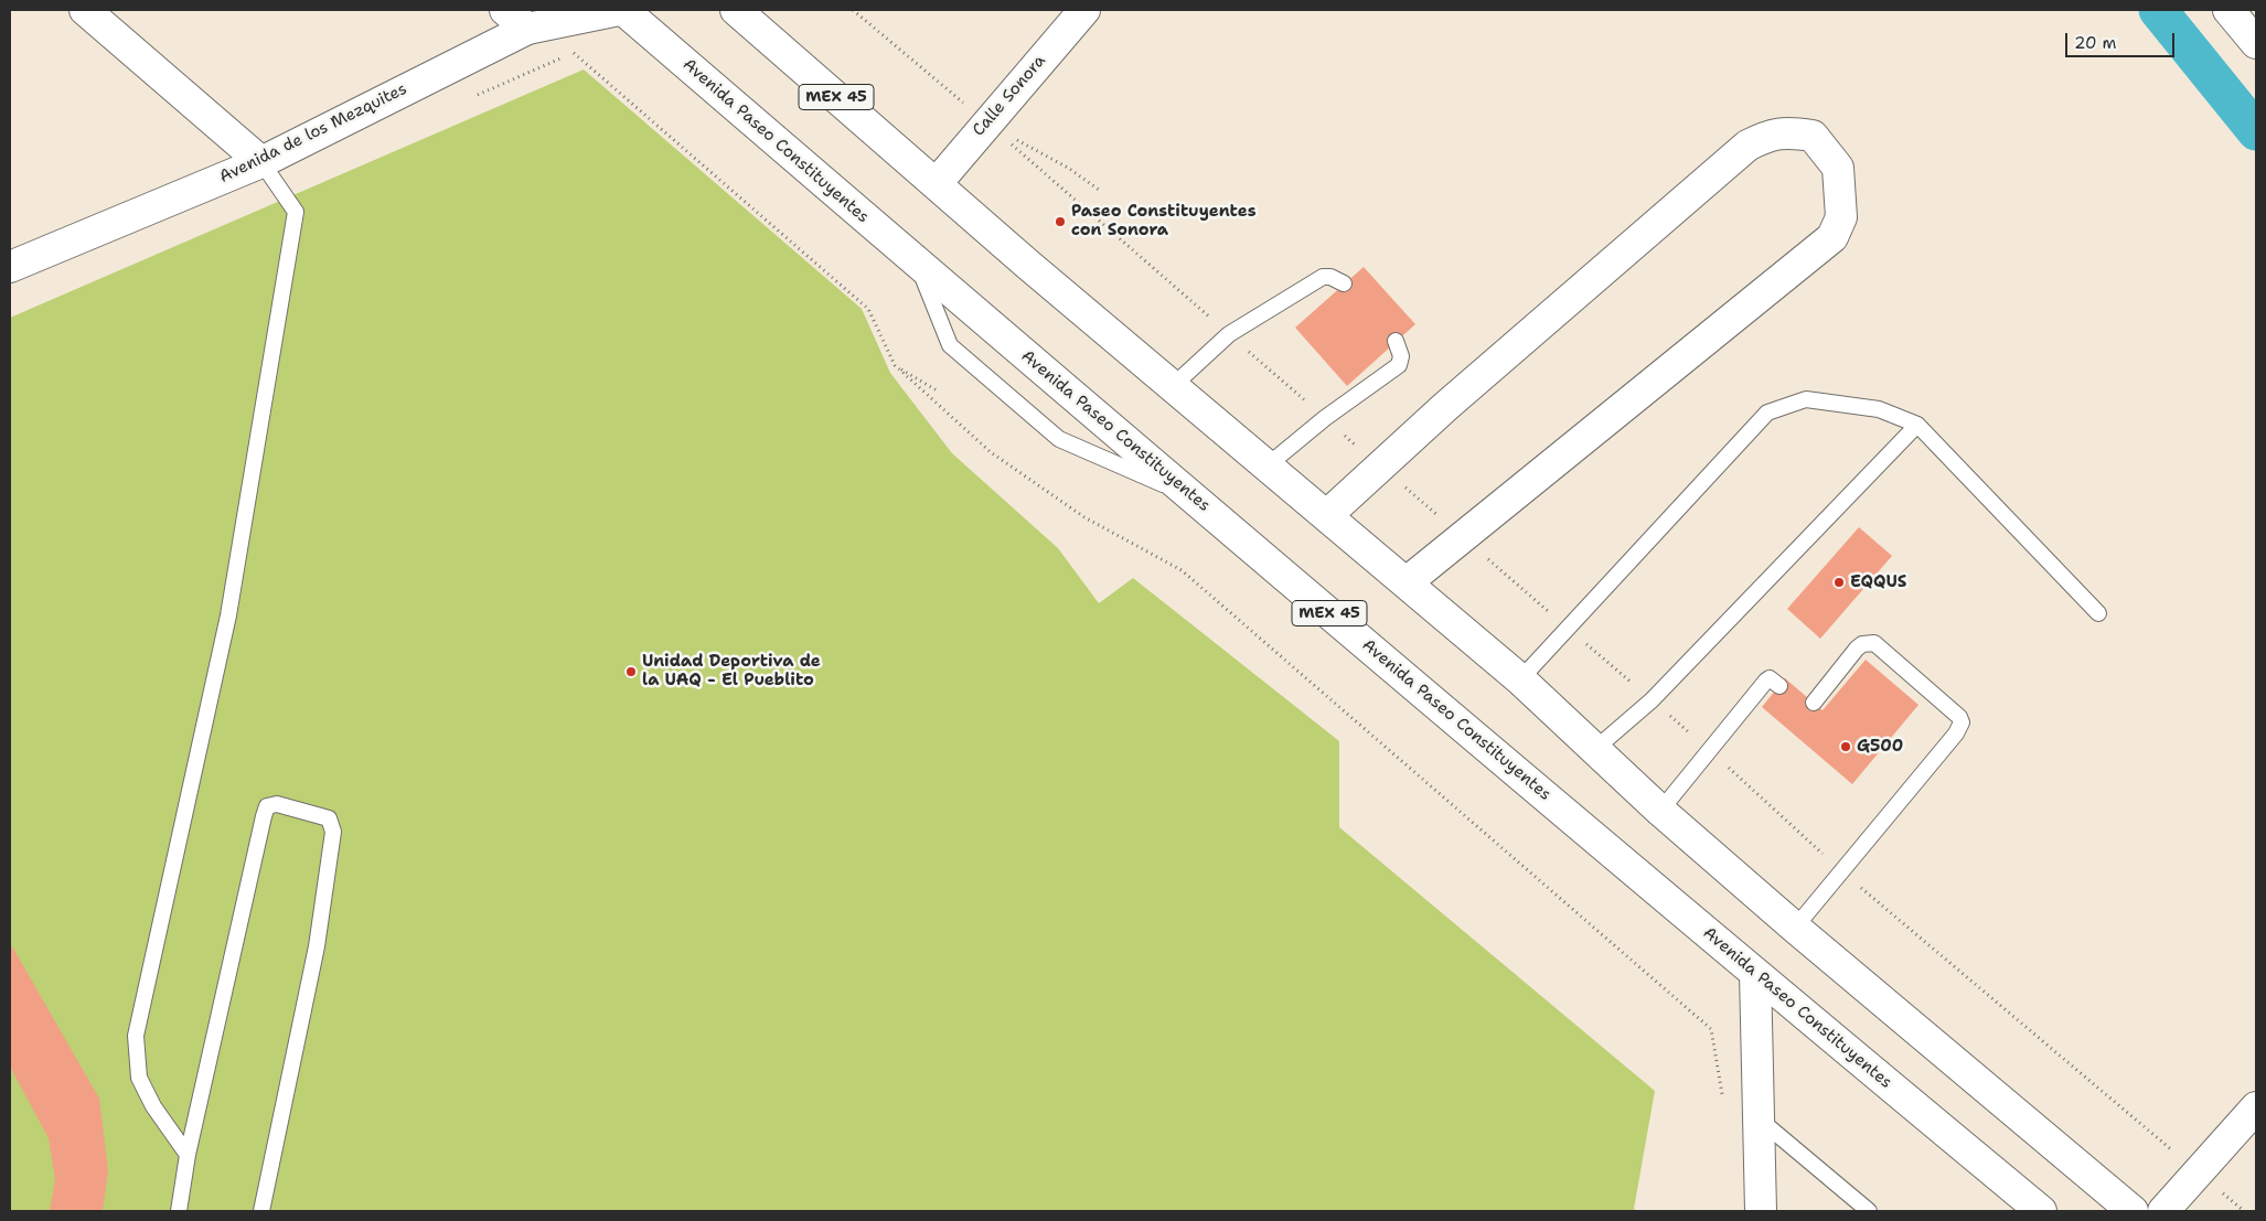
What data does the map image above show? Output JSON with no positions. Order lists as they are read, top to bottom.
{
  "streets": {
    "main road": [
      "Calle Sonora",
      "MEX 45",
      "Avenida de los Mezquites",
      "Avenida Paseo Constituyentes"
    ]
  },
  "crossings": [
    ["Calle Sonora", "MEX 45"],
    ["Avenida de los Mezquites", "Avenida Paseo Constituyentes"]
  ],
  "places": [
    "Paseo Constituyentes con Sonora",
    "EQQUS",
    "Unidad Deportiva de la UAQ - El Pueblito",
    "G500"
  ],
  "scale_bar": "20 m"
}
